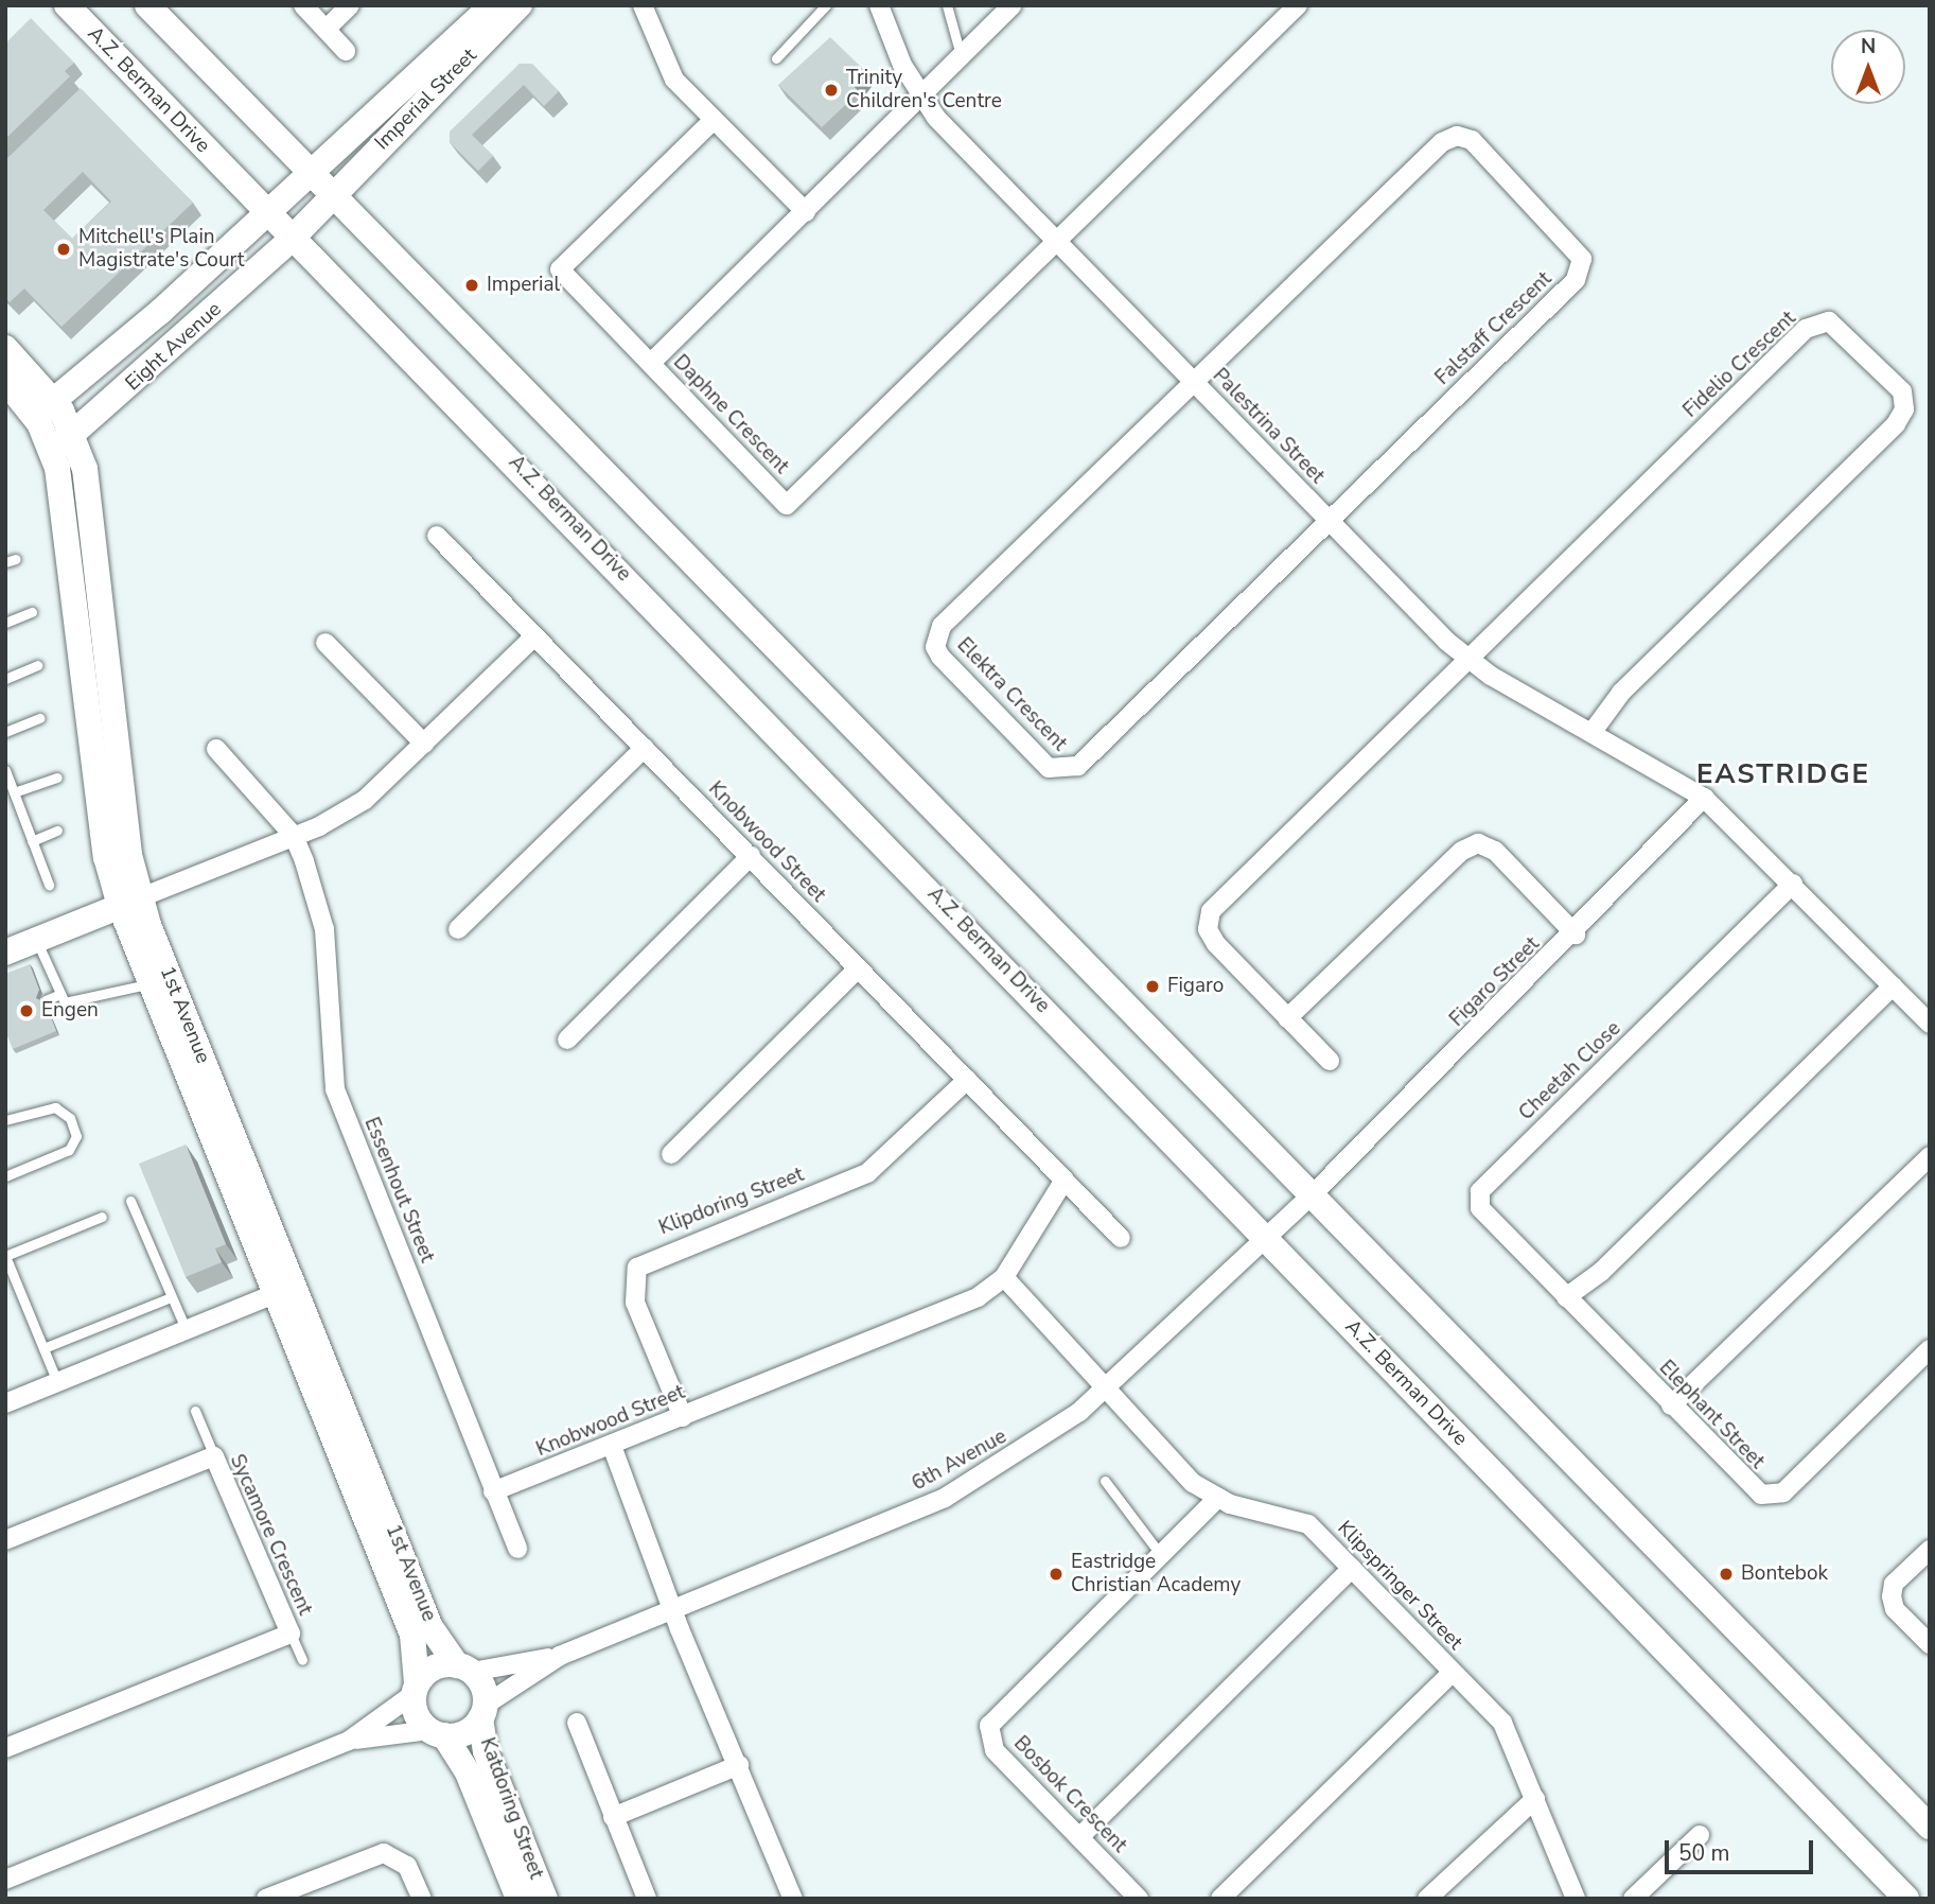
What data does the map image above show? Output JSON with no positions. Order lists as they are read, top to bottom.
{
  "streets": {
    "main road": [
      "A.Z. Berman Drive",
      "Imperial Street",
      "Eight Avenue",
      "1st Avenue",
      "Katdoring Street"
    ],
    "street": [
      "Falstaff Crescent",
      "Fidelio Crescent",
      "Daphne Crescent",
      "Palestrina Street",
      "Elektra Crescent",
      "Knobwood Street",
      "Figaro Street",
      "Cheetah Close",
      "Essenhout Street",
      "Klipdoring Street",
      "Elephant Street",
      "6th Avenue",
      "Sycamore Crescent",
      "Klipspringer Street",
      "Bosbok Crescent"
    ]
  },
  "crossings": [
    ["A.Z. Berman Drive", "Imperial Street"],
    ["A.Z. Berman Drive", "Eight Avenue"],
    ["A.Z. Berman Drive", "6th Avenue"],
    ["Imperial Street", "Eight Avenue"],
    ["Falstaff Crescent", "Palestrina Street"],
    ["Falstaff Crescent", "Elektra Crescent"],
    ["Eight Avenue", "1st Avenue"],
    ["Fidelio Crescent", "Palestrina Street"],
    ["Daphne Crescent", "Palestrina Street"],
    ["Palestrina Street", "Elektra Crescent"],
    ["Palestrina Street", "Figaro Street"],
    ["Palestrina Street", "Cheetah Close"],
    ["Knobwood Street", "Essenhout Street"],
    ["Knobwood Street", "Klipdoring Street"],
    ["Knobwood Street", "Klipspringer Street"],
    ["Figaro Street", "6th Avenue"],
    ["1st Avenue", "6th Avenue"],
    ["1st Avenue", "Katdoring Street"],
    ["Cheetah Close", "Elephant Street"],
    ["6th Avenue", "Klipspringer Street"],
    ["6th Avenue", "Katdoring Street"],
    ["Klipspringer Street", "Bosbok Crescent"]
  ],
  "districts": ["EASTRIDGE"],
  "places": [
    "Trinity Children's Centre",
    "Mitchell's Plain Magistrate's Court",
    "Imperial",
    "Figaro",
    "Engen",
    "Eastridge Christian Academy",
    "Bontebok"
  ],
  "scale_bar": "50 m",
  "north": "top"
}
